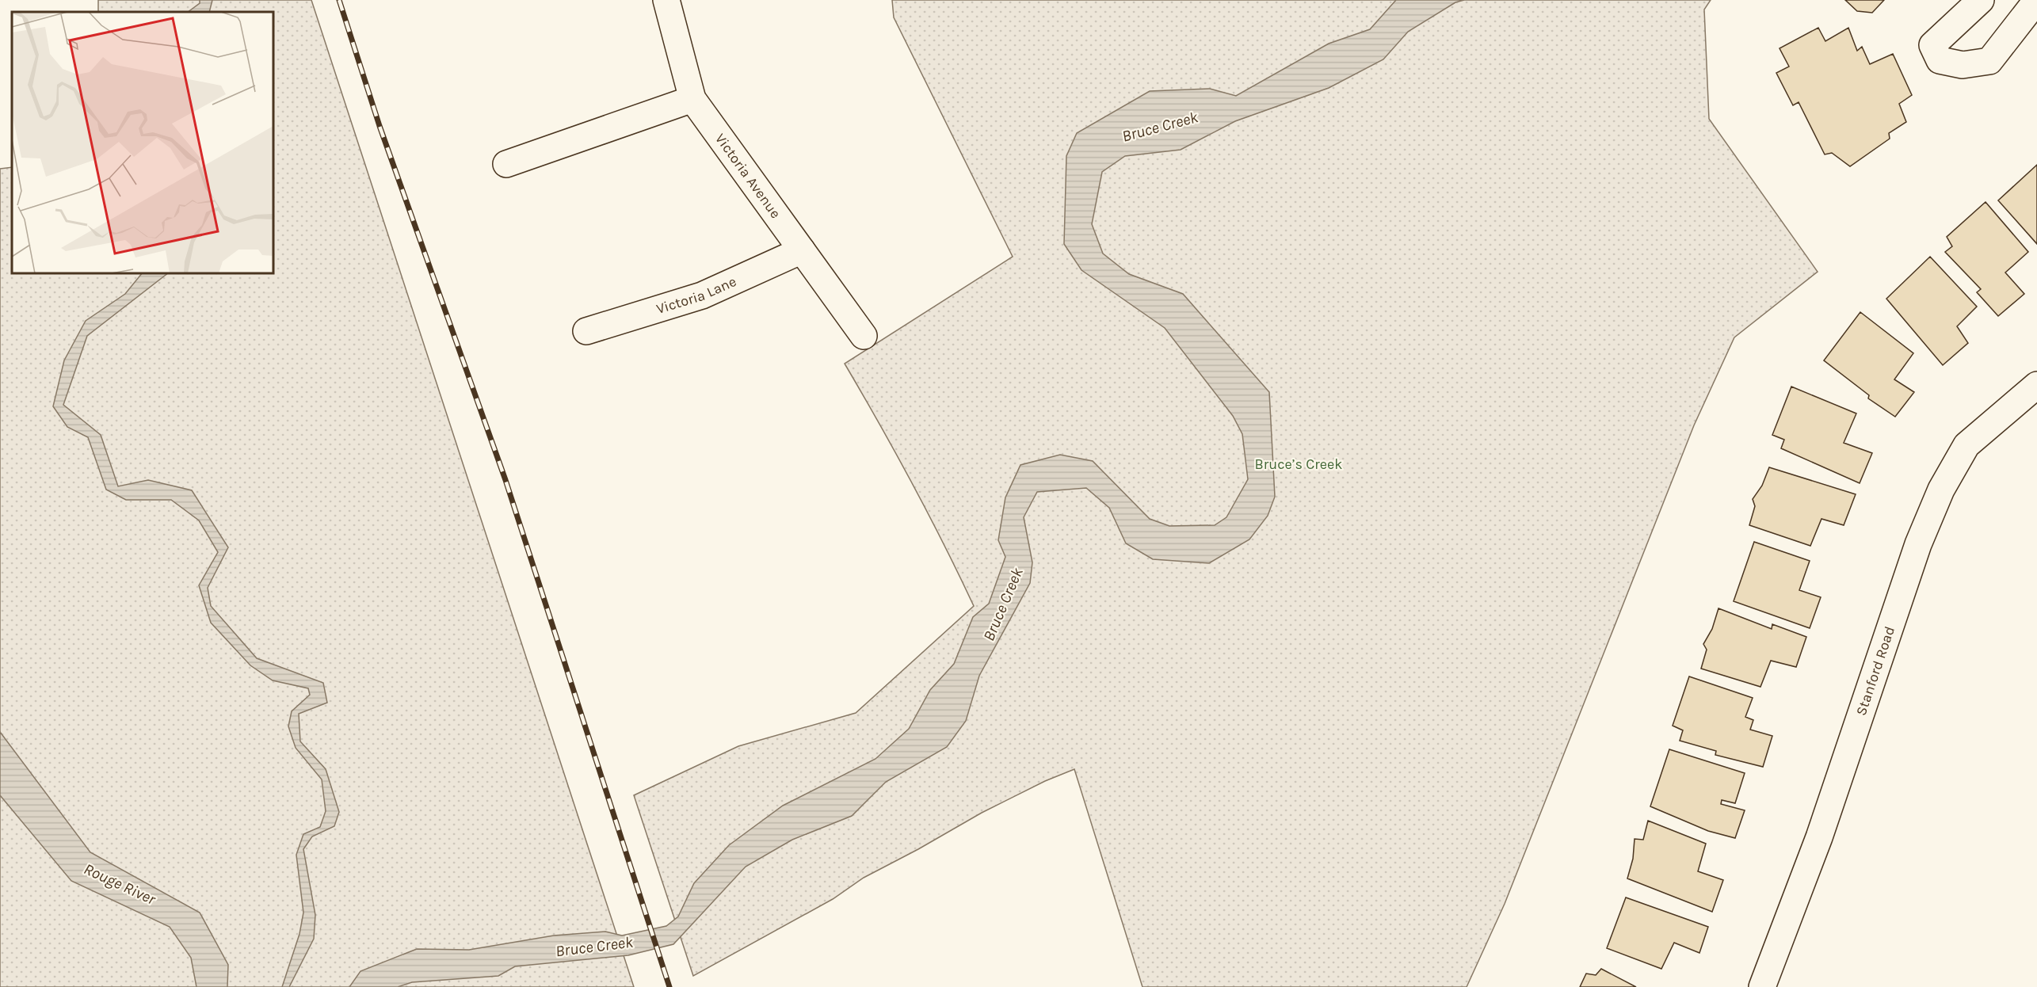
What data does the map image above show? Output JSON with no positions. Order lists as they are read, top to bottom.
{
  "streets": {
    "street": ["Victoria Avenue", "Victoria Lane", "Stanford Road"]
  },
  "crossings": [
    ["Victoria Avenue", "Victoria Lane"]
  ],
  "water": ["Bruce Creek", "Rouge River"],
  "parks": ["Bruce’s Creek"]
}
